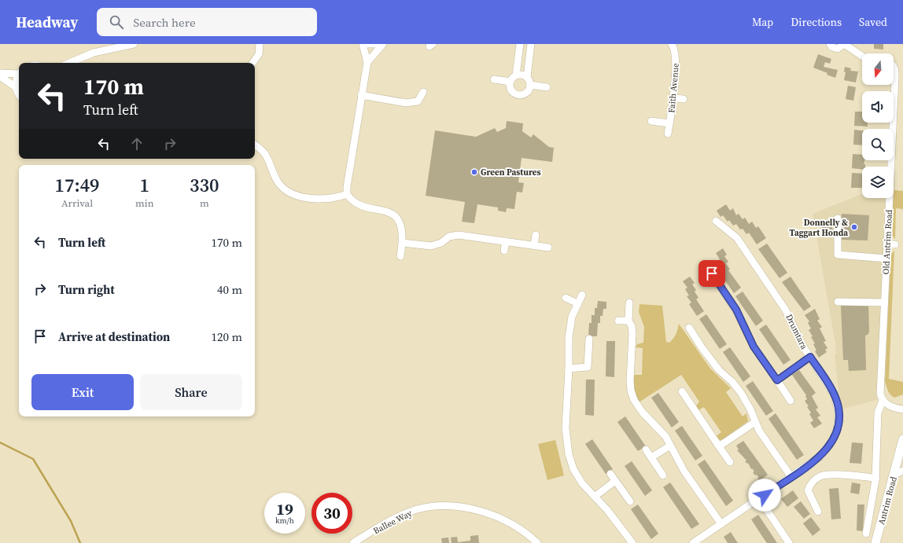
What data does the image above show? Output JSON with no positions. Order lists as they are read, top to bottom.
{
  "streets": {
    "main road": ["Antrim Road"],
    "street": [
      "Faith Avenue",
      "Old Antrim Road",
      "Drumtara",
      "Ballee Way"
    ]
  },
  "places": ["Green Pastures", "Donnelly & Taggart Honda"],
  "north": "bottom",
  "page": {
    "header": "Headway",
    "search": "Search here",
    "nav": ["Map", "Directions", "Saved"],
    "turn": ["170 m", "Turn left"],
    "eta": [
      "17:49",
      "Arrival",
      "1",
      "min",
      "330",
      "m"
    ],
    "list": [
      {
        "name": "Turn left",
        "value": "170 m"
      },
      {
        "name": "Turn right",
        "value": "40 m"
      },
      {
        "name": "Arrive at destination",
        "value": "120 m"
      }
    ],
    "buttons": ["Exit", "Share"],
    "speed": "19 km/h",
    "limit": "30"
  }
}
